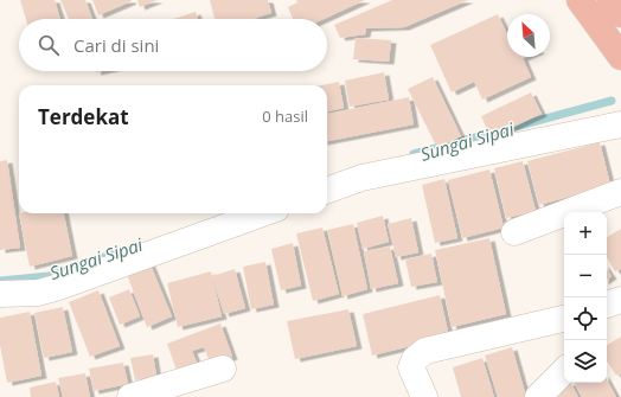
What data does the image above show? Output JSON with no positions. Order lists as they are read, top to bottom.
{
  "water": ["Sungai Sipai"],
  "north": "top left",
  "page": {
    "search": "Cari di sini",
    "heading": ["Terdekat", "0 hasil"],
    "map_buttons": ["+", "−"]
  }
}
